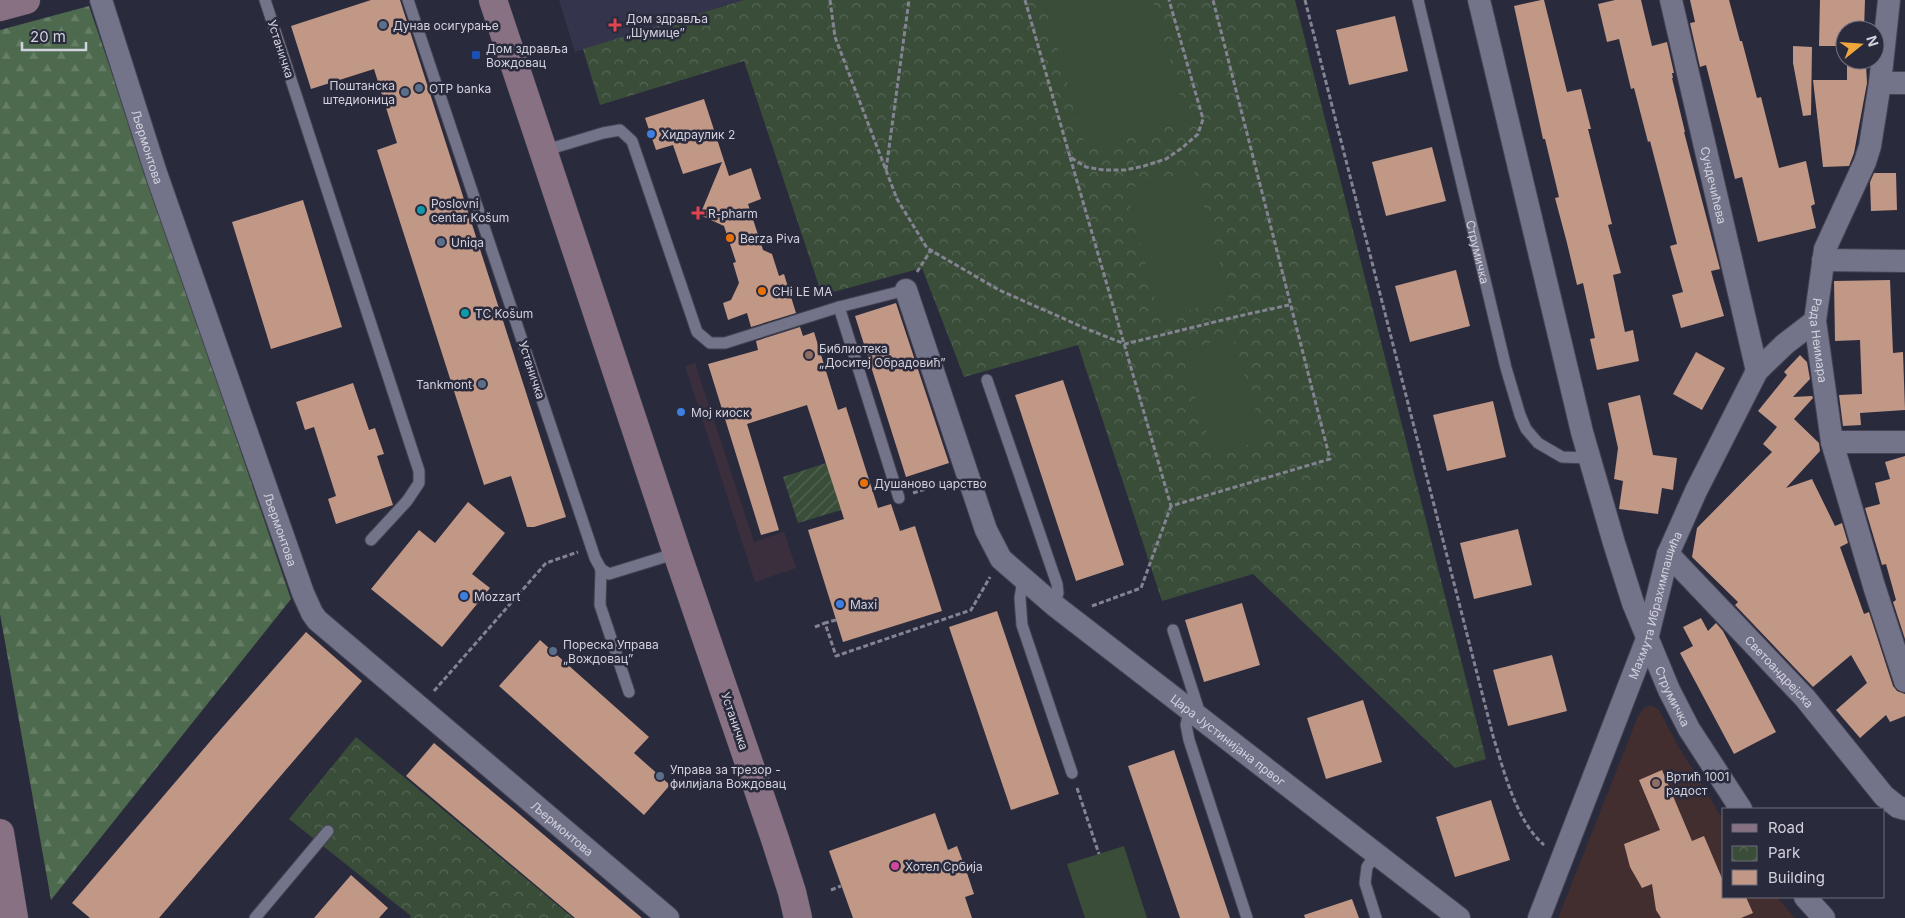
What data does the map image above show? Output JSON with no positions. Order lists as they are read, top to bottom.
{
  "streets": {
    "main road": ["Устаничка"],
    "street": [
      "Љермонтова",
      "Сундечићева",
      "Струмичка",
      "Рада Неимара",
      "Махмута Ибрахимпашића",
      "Светоандрејска",
      "Цара Јустинијана првог"
    ]
  },
  "crossings": [
    ["Сундечићева", "Махмута Ибрахимпашића"],
    ["Струмичка", "Махмута Ибрахимпашића"],
    ["Рада Неимара", "Махмута Ибрахимпашића"],
    ["Махмута Ибрахимпашића", "Светоандрејска"]
  ],
  "places": {
    "other": [
      "Дунав осигурање",
      "OTP banka",
      "Поштанска штедионица",
      "Хидраулик 2",
      "Poslovni centar Košum",
      "Berza Piva",
      "Uniqa",
      "CHi LE MA",
      "TC Košum",
      "Библиотека „Доситеј Обрадовић”",
      "Tankmont",
      "Мој киоск",
      "Душаново царство",
      "Mozzart",
      "Maxi",
      "Пореска Управа „Вождовац”",
      "Управа за трезор - филијала Вождовац",
      "Вртић 1001 радост",
      "Хотел Србија"
    ],
    "health": ["Дом здравља „Шумице”", "R-pharm"],
    "transit": ["Дом здравља Вождовац"]
  },
  "legend": ["Road", "Park", "Building"],
  "scale_bar": "20 m",
  "north": "right"
}
